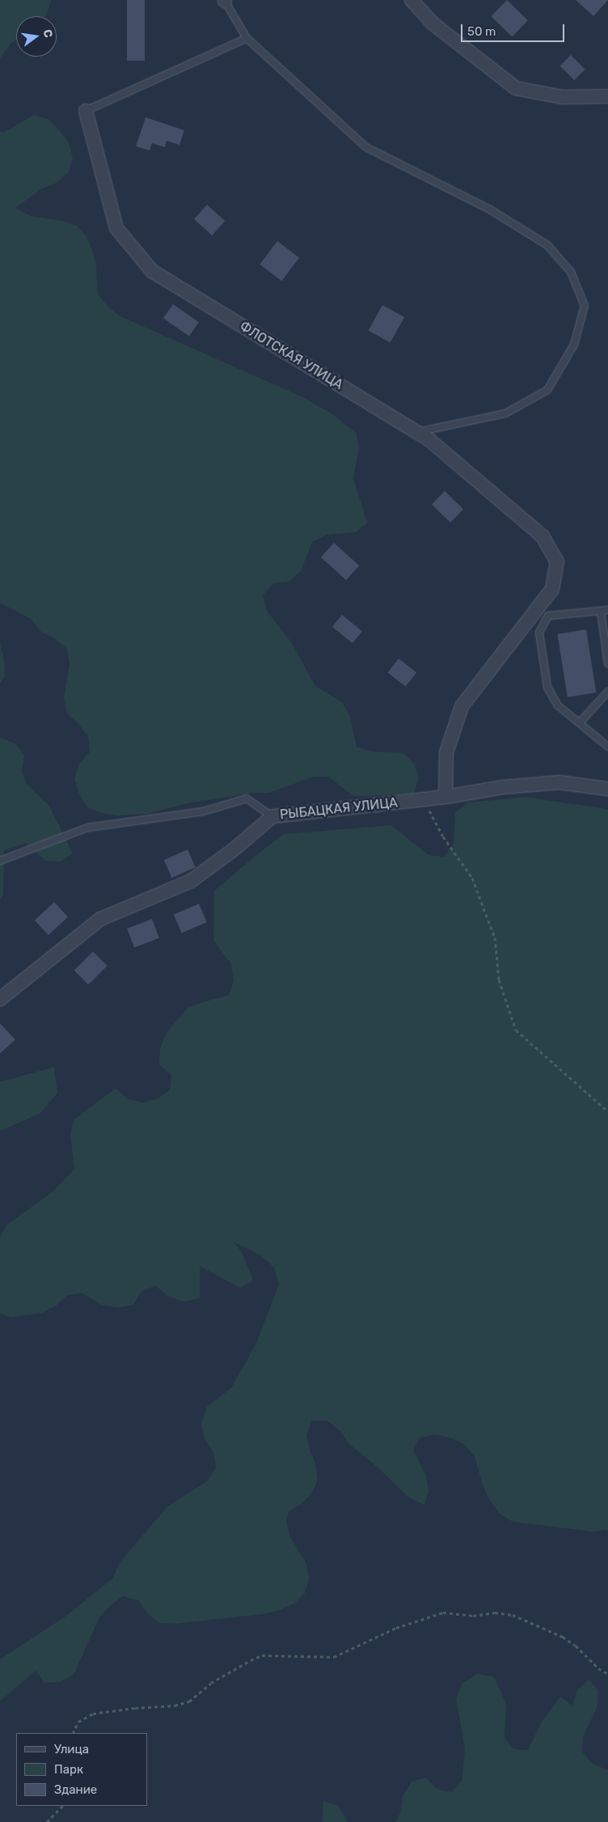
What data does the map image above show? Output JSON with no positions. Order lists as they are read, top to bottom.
{
  "streets": {
    "street": ["ФЛОТСКАЯ УЛИЦА", "РЫБАЦКАЯ УЛИЦА"]
  },
  "crossings": [
    ["ФЛОТСКАЯ УЛИЦА", "РЫБАЦКАЯ УЛИЦА"]
  ],
  "legend": ["Улица", "Парк", "Здание"],
  "scale_bar": "50 m",
  "north": "right"
}
